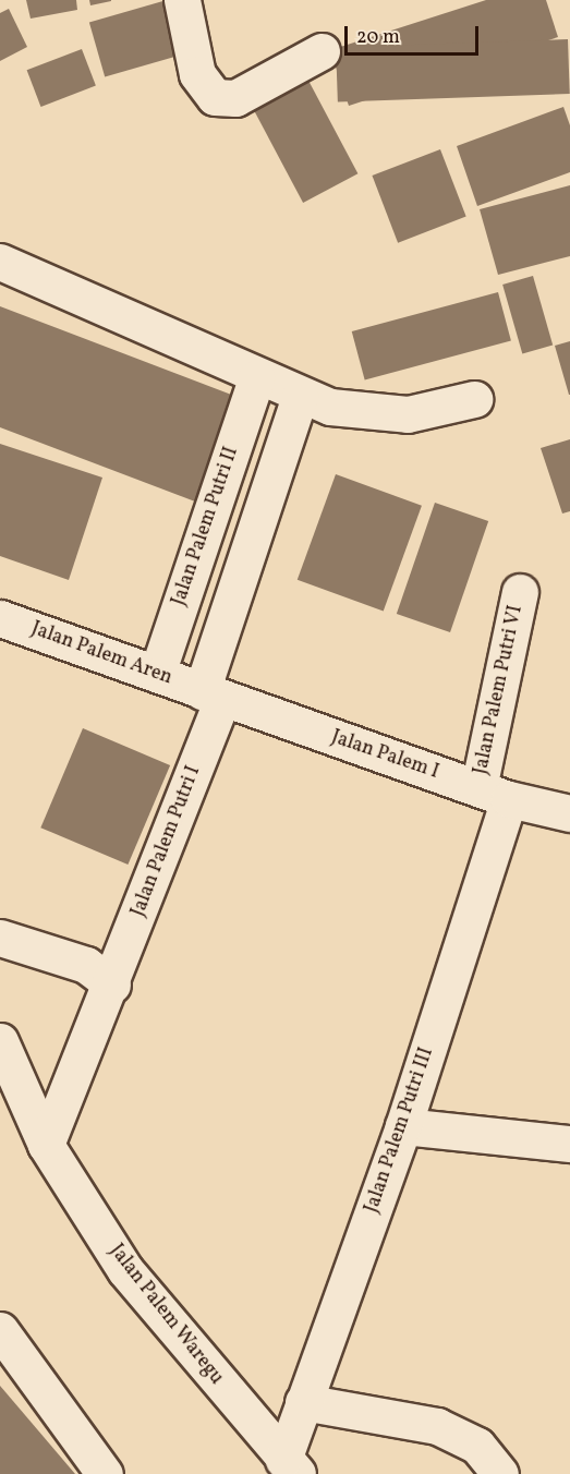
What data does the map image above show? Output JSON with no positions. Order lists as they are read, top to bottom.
{
  "streets": {
    "street": [
      "Jalan Palem Putri II",
      "Jalan Palem Aren",
      "Jalan Palem Putri VI",
      "Jalan Palem I",
      "Jalan Palem Putri I",
      "Jalan Palem Putri III",
      "Jalan Palem Waregu"
    ]
  },
  "crossings": [
    ["Jalan Palem Putri II", "Jalan Palem Aren"],
    ["Jalan Palem Aren", "Jalan Palem I"],
    ["Jalan Palem Aren", "Jalan Palem Putri I"],
    ["Jalan Palem Putri VI", "Jalan Palem I"],
    ["Jalan Palem Putri VI", "Jalan Palem Putri III"],
    ["Jalan Palem I", "Jalan Palem Putri I"],
    ["Jalan Palem I", "Jalan Palem Putri III"],
    ["Jalan Palem Putri I", "Jalan Palem Waregu"],
    ["Jalan Palem Putri III", "Jalan Palem Waregu"]
  ],
  "scale_bar": "20 m"
}
